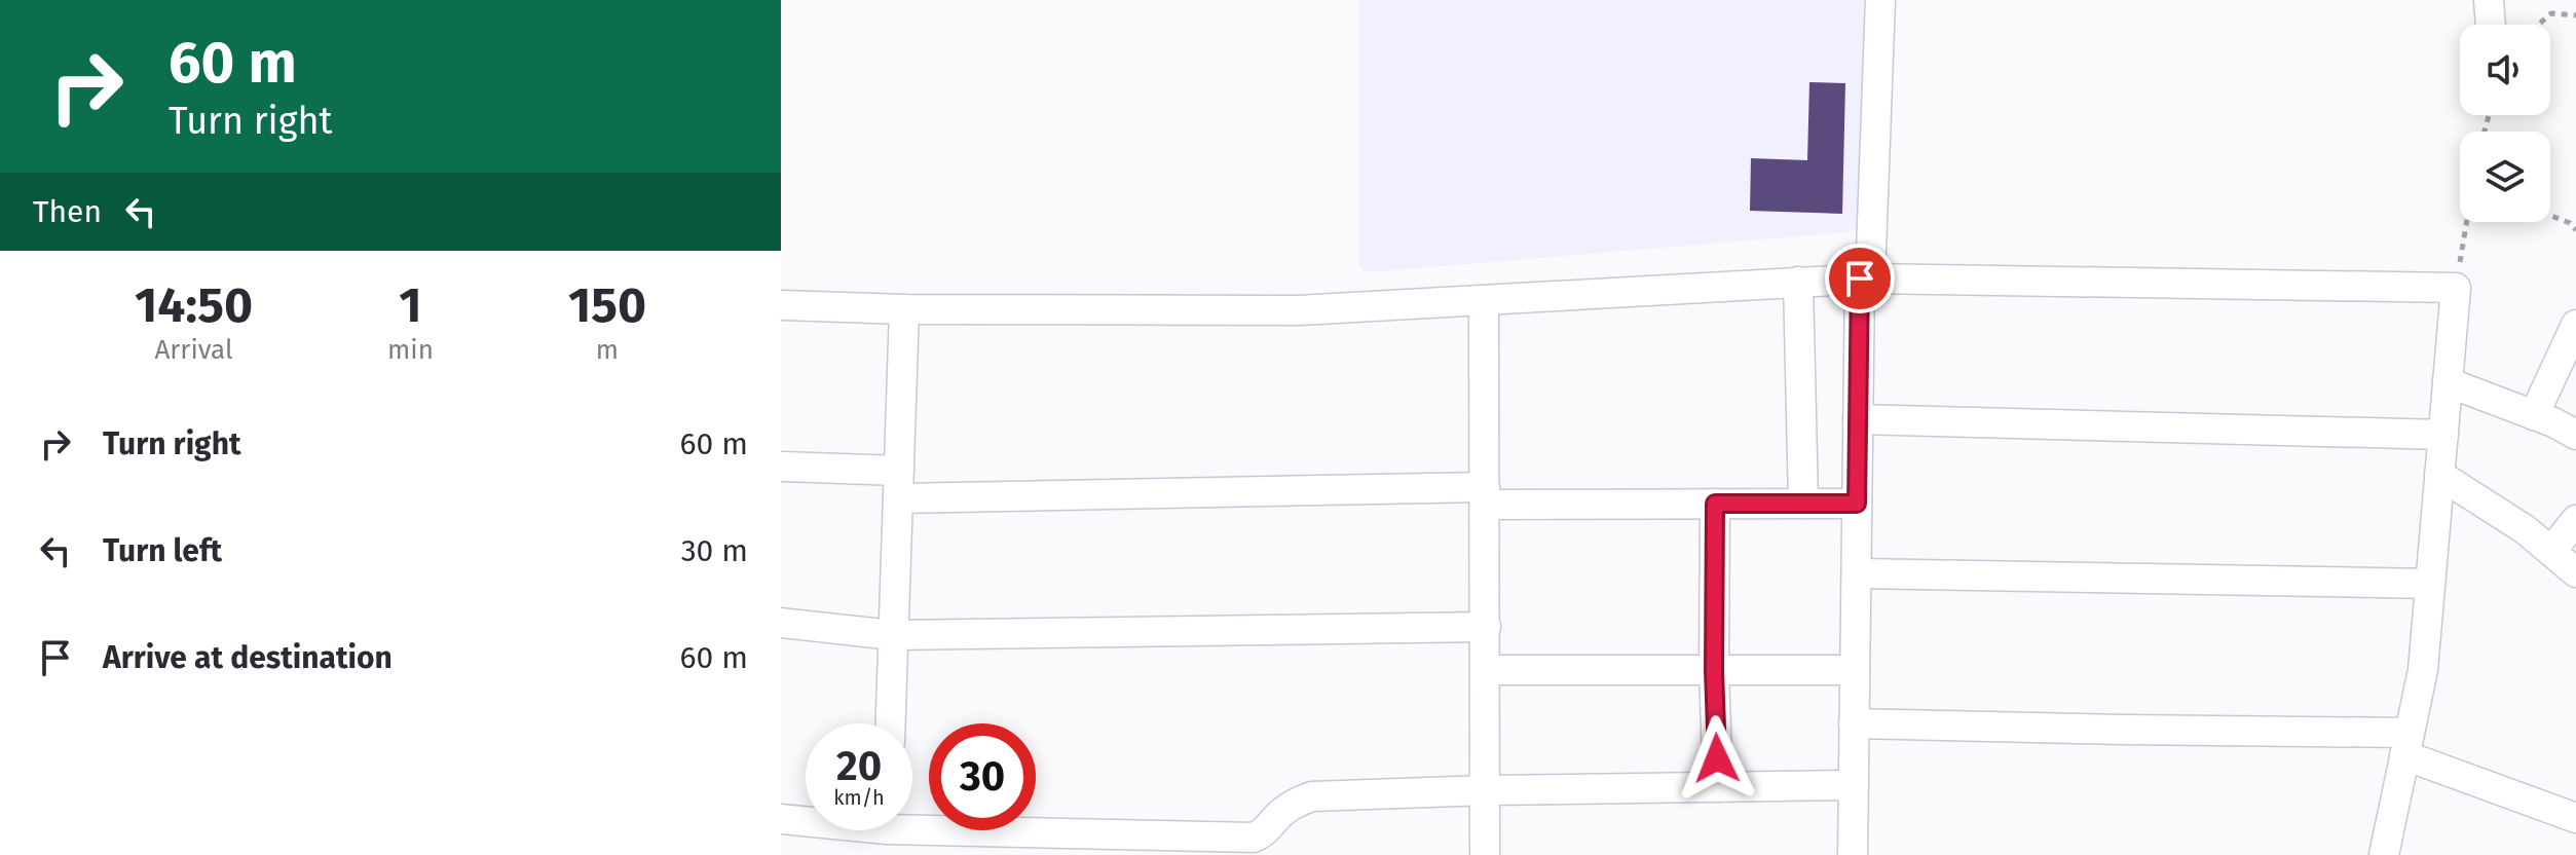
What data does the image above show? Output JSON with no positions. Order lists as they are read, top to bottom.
{
  "page": {
    "turn": ["60 m", "Turn right"],
    "then": "Then",
    "eta": [
      "14:50",
      "Arrival",
      "1",
      "min",
      "150",
      "m"
    ],
    "list": [
      {
        "name": "Turn right",
        "value": "60 m"
      },
      {
        "name": "Turn left",
        "value": "30 m"
      },
      {
        "name": "Arrive at destination",
        "value": "60 m"
      }
    ],
    "speed": "20 km/h",
    "limit": "30"
  }
}
